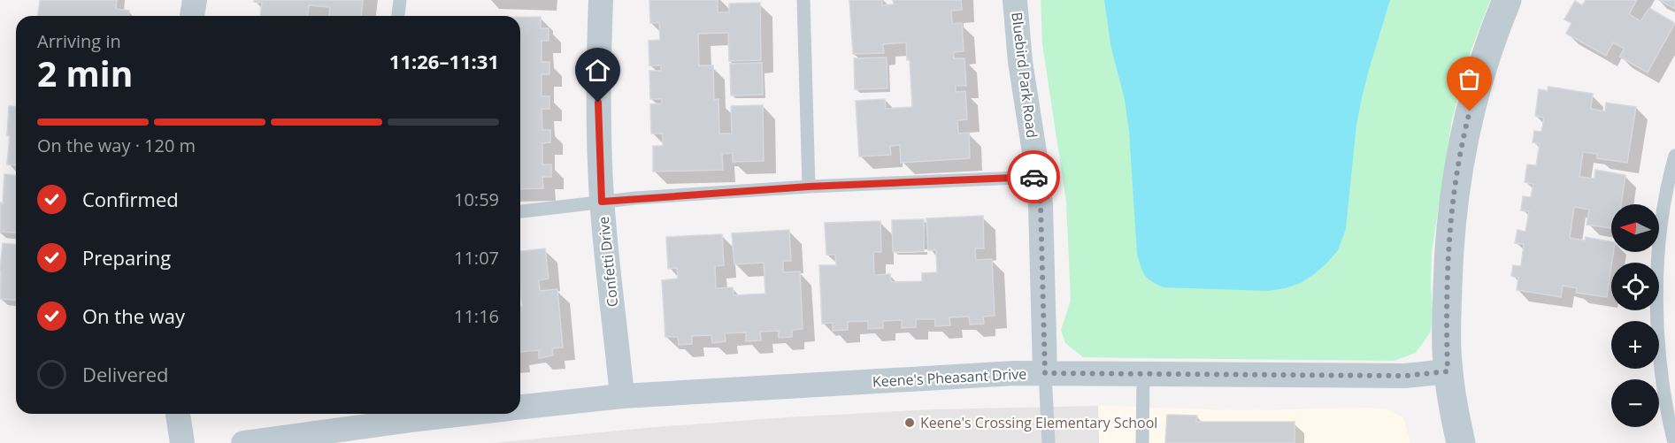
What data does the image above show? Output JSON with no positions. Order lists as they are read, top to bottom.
{
  "streets": {
    "street": ["Bluebird Park Road", "Confetti Drive", "Keene's Pheasant Drive"]
  },
  "crossings": [
    ["Bluebird Park Road", "Keene's Pheasant Drive"],
    ["Confetti Drive", "Keene's Pheasant Drive"]
  ],
  "places": ["Keene's Crossing Elementary School"],
  "north": "left",
  "page": {
    "heading": ["2 min", "Arriving in", "11:26–11:31"],
    "bar": "On the way · 120 m",
    "list": [
      ["Confirmed", "10:59"],
      ["Preparing", "11:07"],
      ["On the way", "11:16"],
      "Delivered"
    ],
    "map_buttons": ["+", "−"]
  }
}
